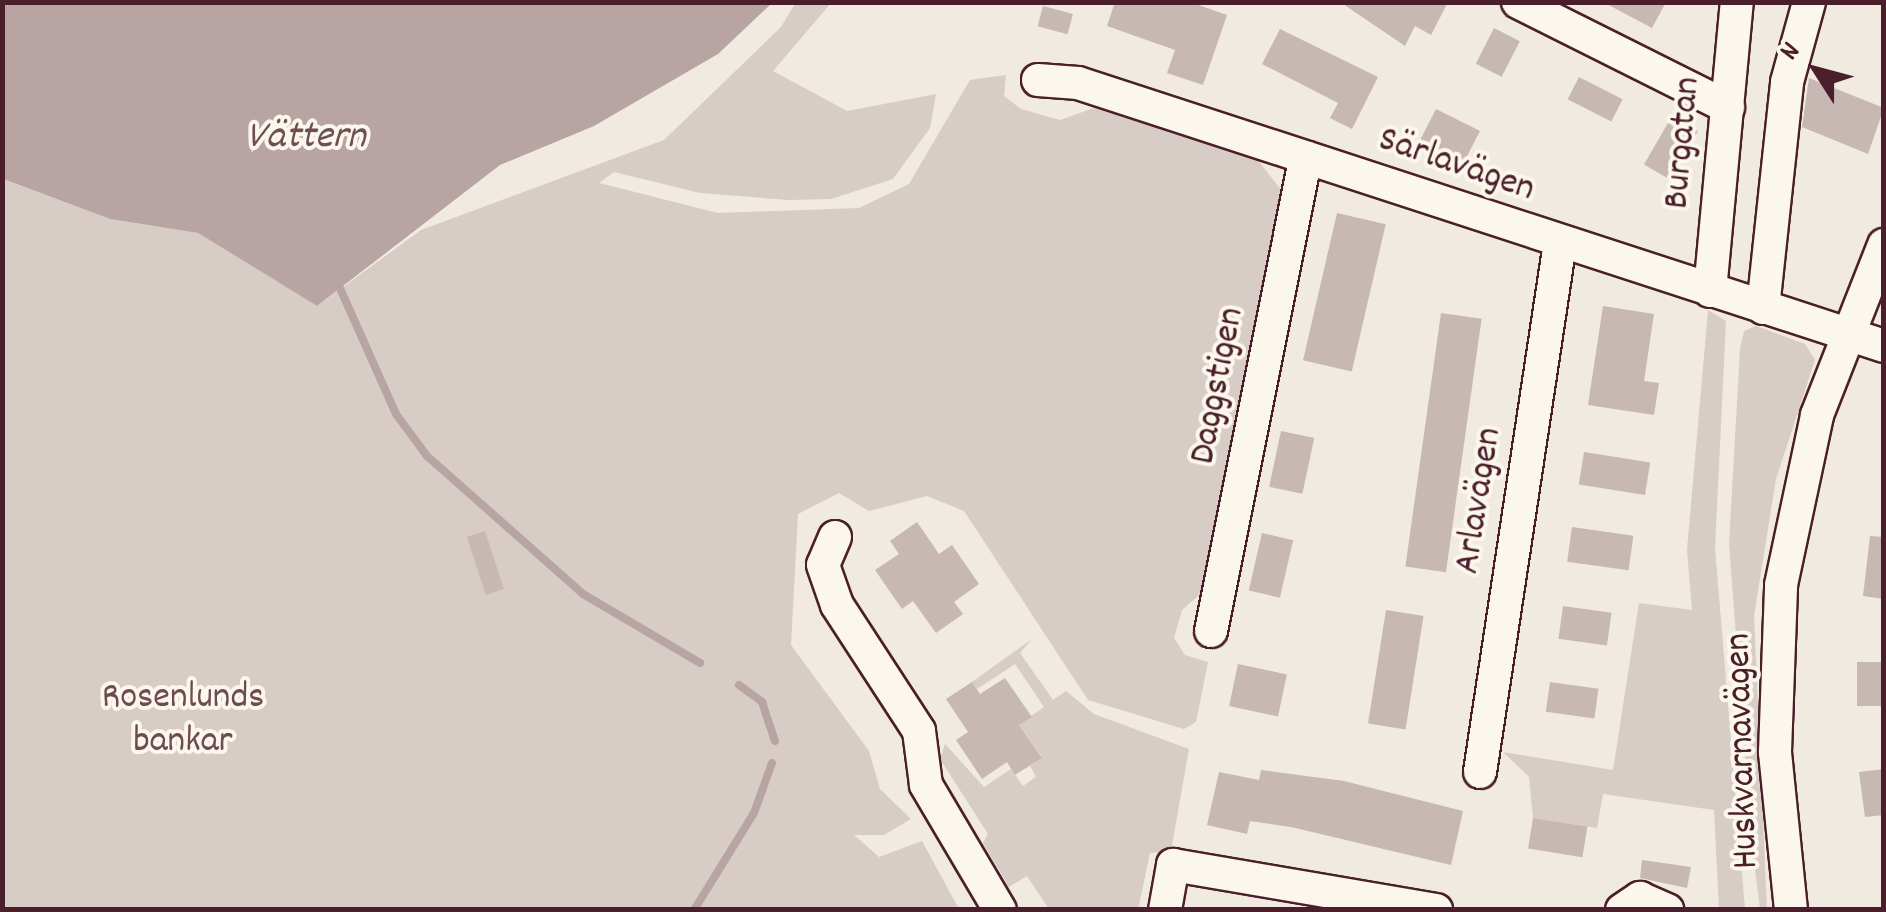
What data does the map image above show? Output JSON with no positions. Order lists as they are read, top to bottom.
{
  "streets": {
    "street": [
      "Burgatan",
      "Särlavägen",
      "Daggstigen",
      "Arlavägen",
      "Huskvarnavägen"
    ]
  },
  "crossings": [
    ["Burgatan", "Särlavägen"],
    ["Särlavägen", "Daggstigen"],
    ["Särlavägen", "Arlavägen"],
    ["Särlavägen", "Huskvarnavägen"]
  ],
  "water": ["Vättern"],
  "parks": ["Rosenlunds bankar"],
  "north": "top left"
}
